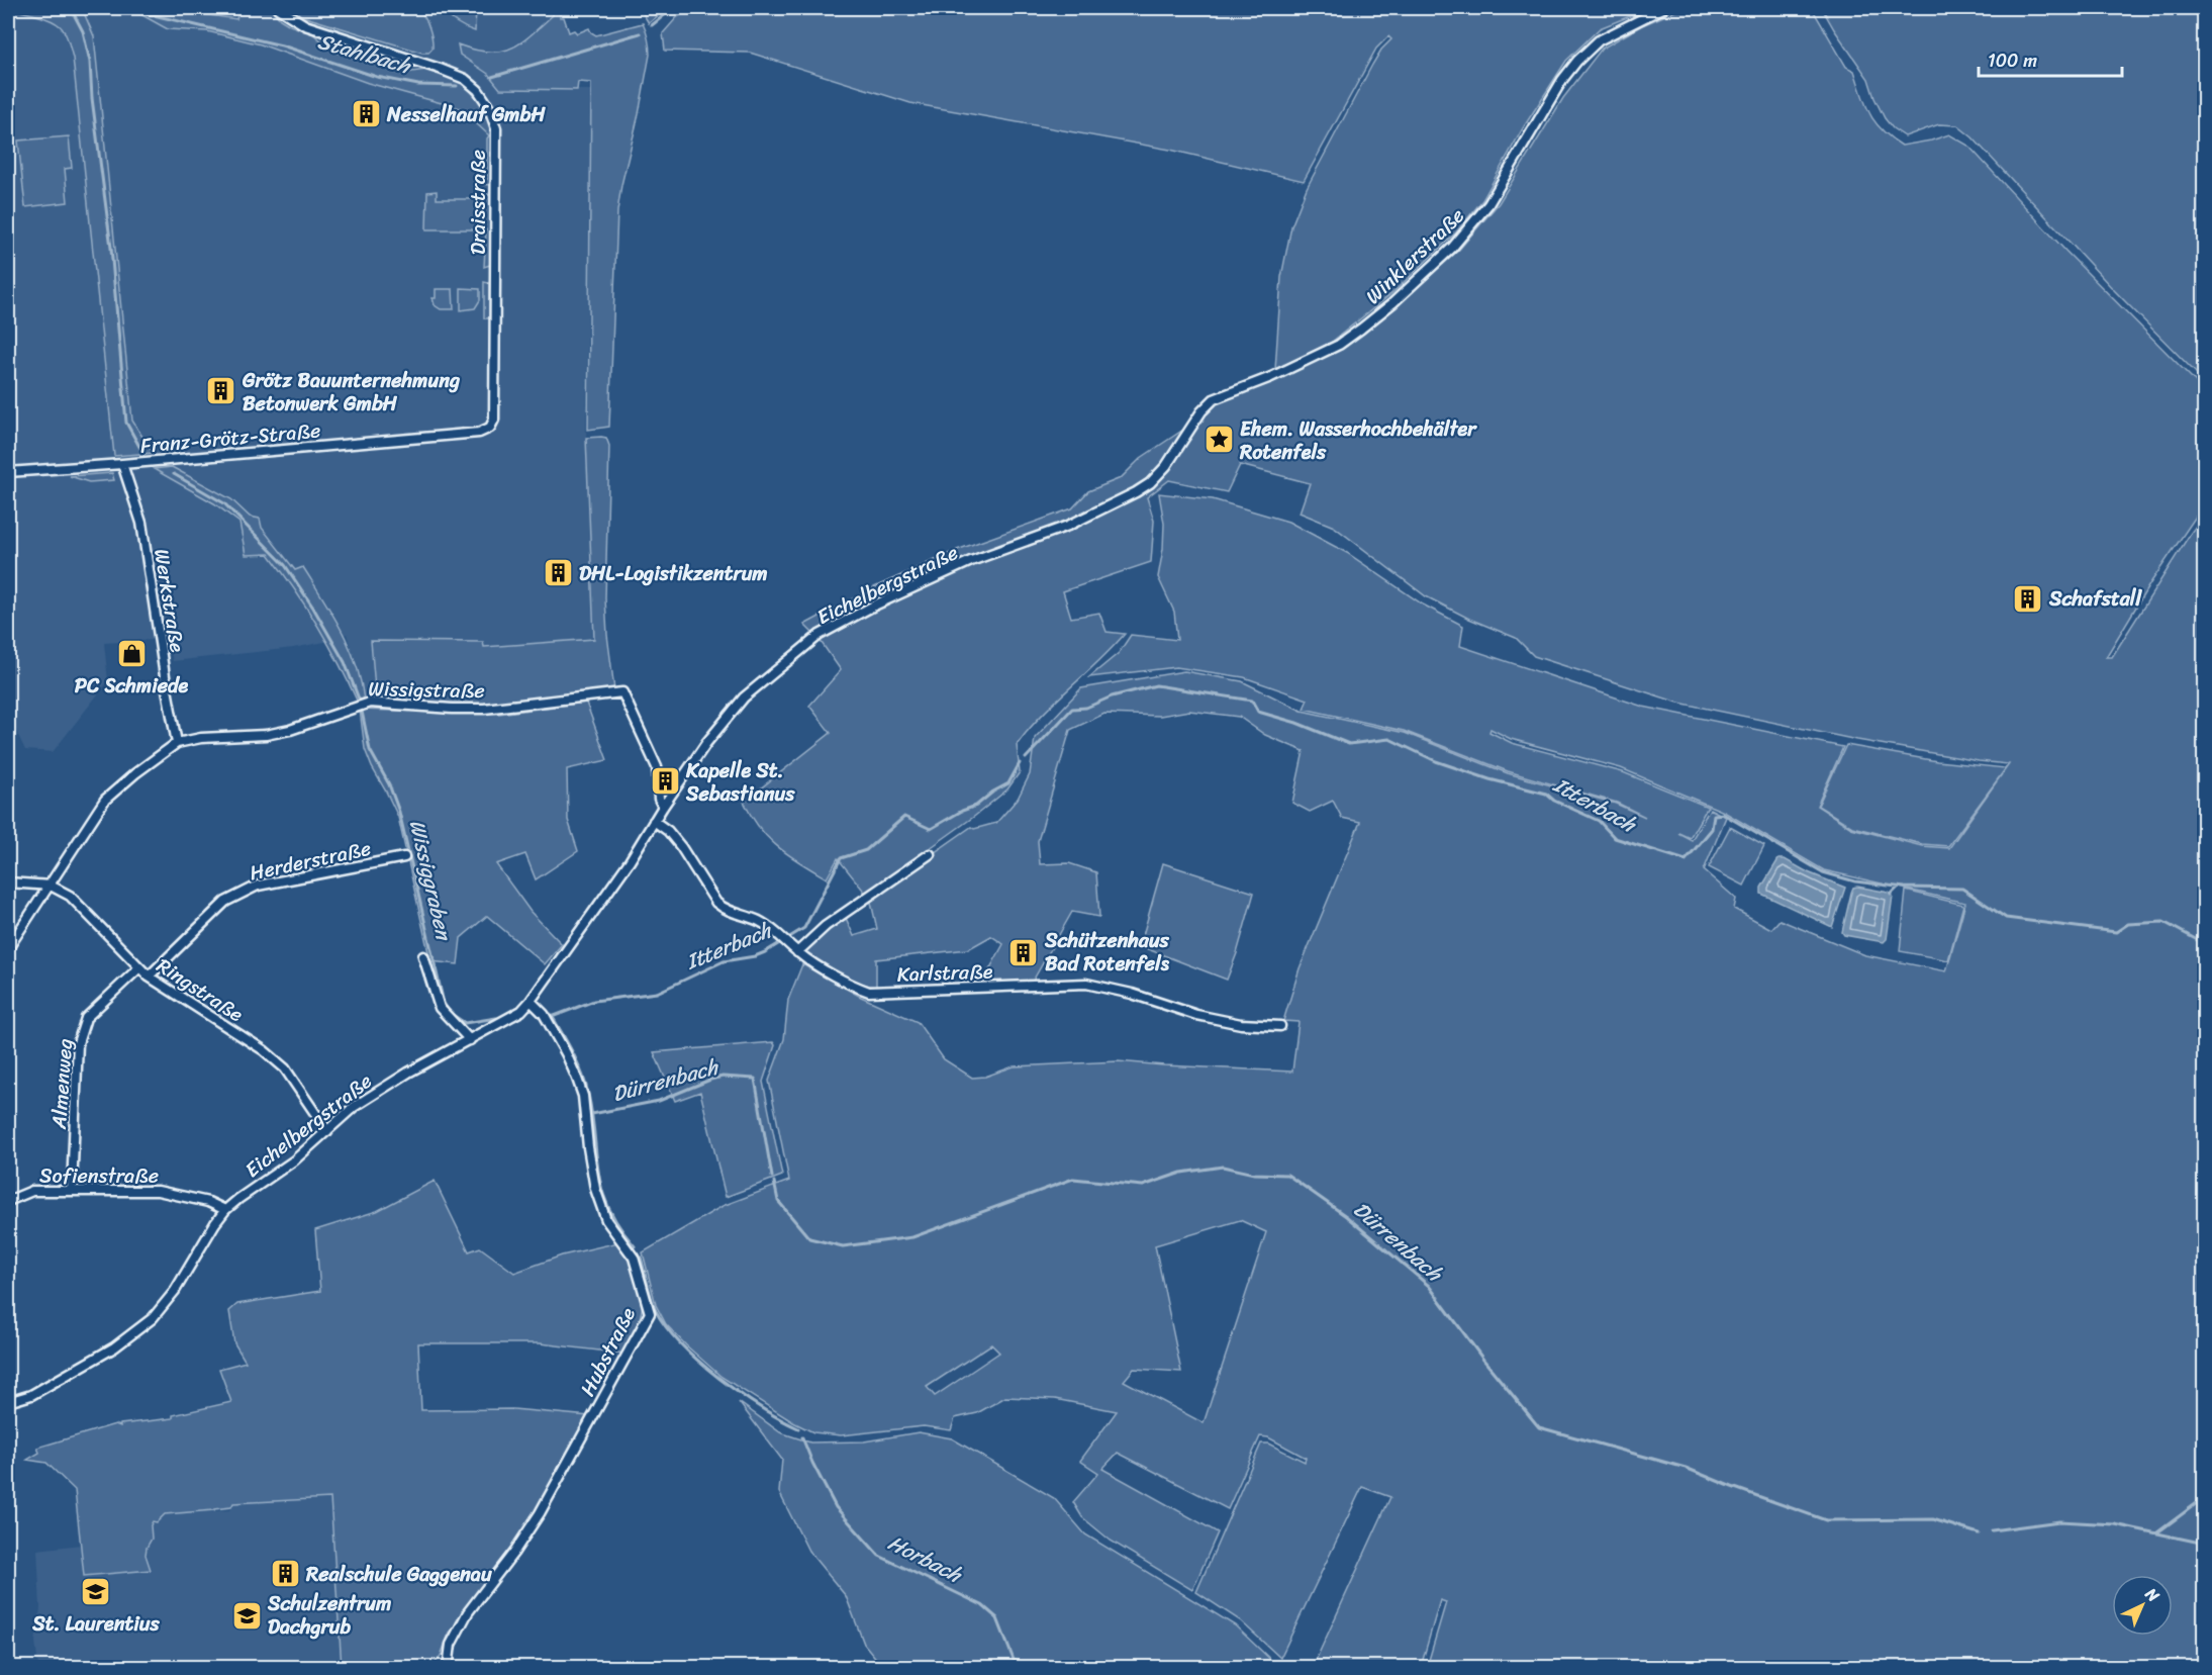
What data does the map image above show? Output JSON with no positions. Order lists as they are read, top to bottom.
{
  "streets": {
    "street": [
      "Draisstraße",
      "Winklerstraße",
      "Franz-Grötz-Straße",
      "Eichelbergstraße",
      "Werkstraße",
      "Wissigstraße",
      "Herderstraße",
      "Karlstraße",
      "Ringstraße",
      "Almenweg",
      "Sofienstraße",
      "Hubstraße"
    ]
  },
  "crossings": [
    ["Draisstraße", "Franz-Grötz-Straße"],
    ["Winklerstraße", "Eichelbergstraße"],
    ["Franz-Grötz-Straße", "Werkstraße"],
    ["Eichelbergstraße", "Wissigstraße"],
    ["Eichelbergstraße", "Karlstraße"],
    ["Eichelbergstraße", "Ringstraße"],
    ["Eichelbergstraße", "Sofienstraße"],
    ["Eichelbergstraße", "Hubstraße"],
    ["Werkstraße", "Wissigstraße"],
    ["Wissigstraße", "Ringstraße"],
    ["Herderstraße", "Ringstraße"],
    ["Ringstraße", "Almenweg"],
    ["Almenweg", "Sofienstraße"]
  ],
  "water": [
    "Stahlbach",
    "Itterbach",
    "Wissiggraben",
    "Dürrenbach",
    "Horbach"
  ],
  "places": {
    "building": [
      "Nesselhauf GmbH",
      "Grötz Bauunternehmung Betonwerk GmbH",
      "DHL-Logistikzentrum",
      "Schafstall",
      "Kapelle St. Sebastianus",
      "Schützenhaus Bad Rotenfels",
      "Realschule Gaggenau"
    ],
    "place": ["Ehem. Wasserhochbehälter Rotenfels"],
    "shop": ["PC Schmiede"],
    "school or university": ["St. Laurentius", "Schulzentrum Dachgrub"]
  },
  "scale_bar": "100 m",
  "north": "top right"
}
